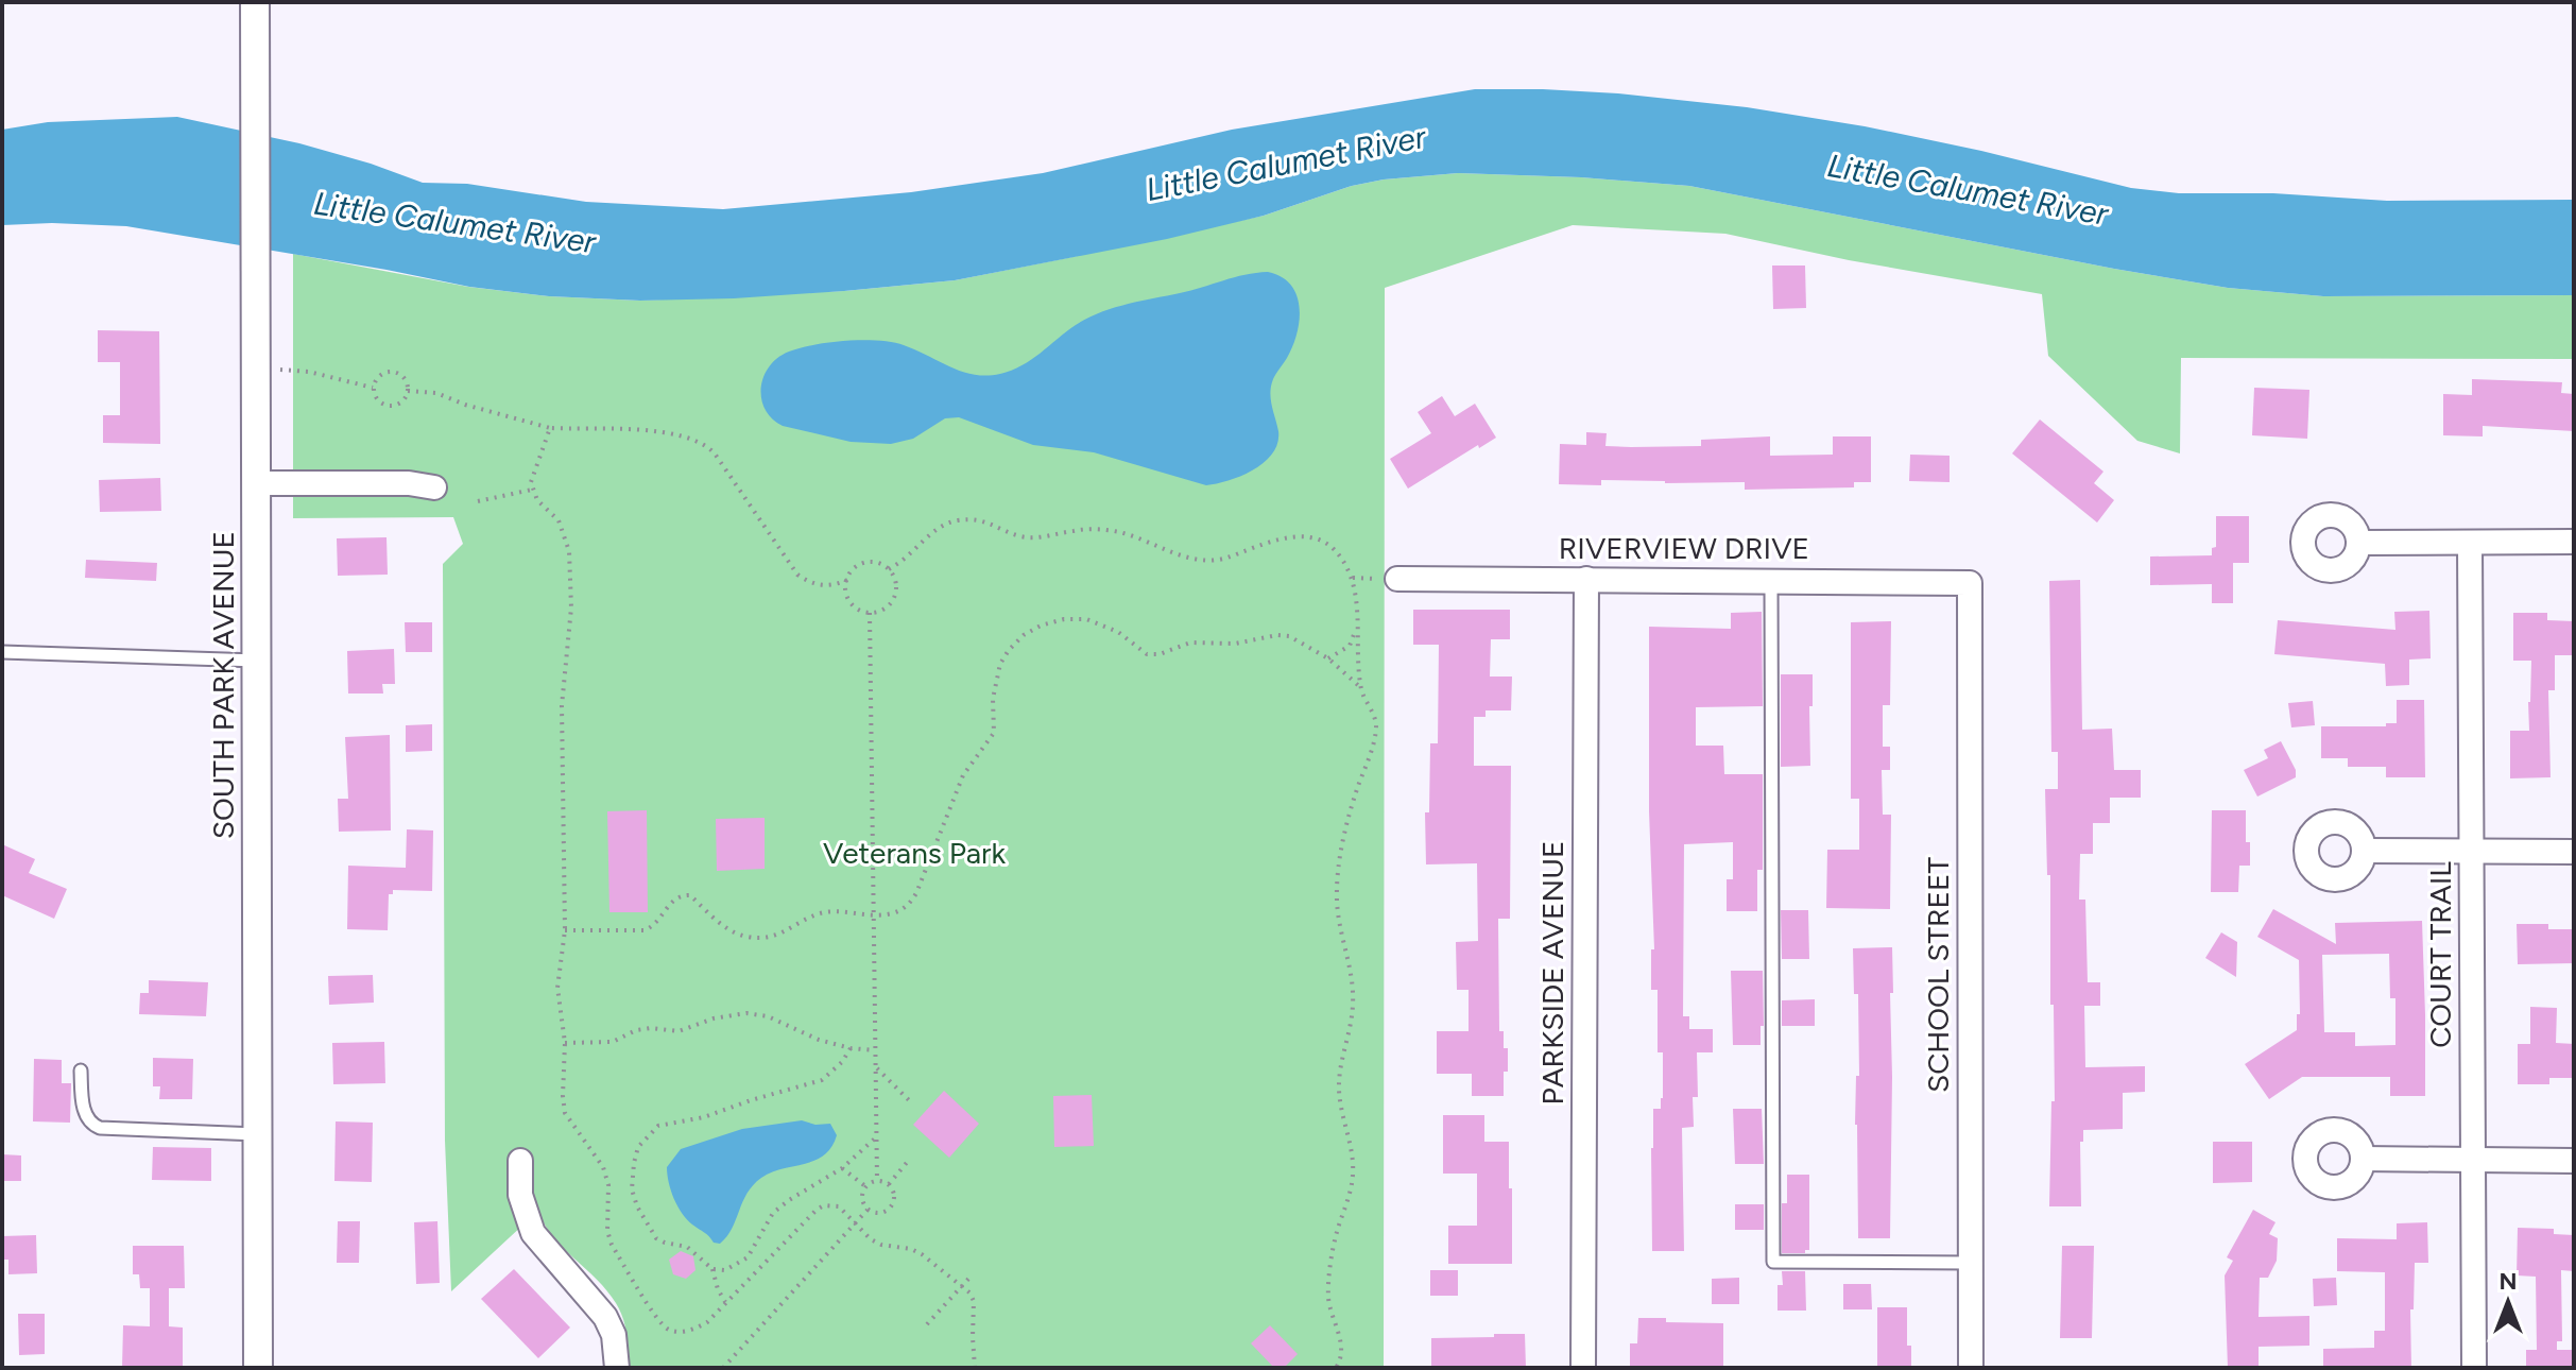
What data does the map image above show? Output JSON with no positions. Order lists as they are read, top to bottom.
{
  "streets": {
    "street": [
      "RIVERVIEW DRIVE",
      "SOUTH PARK AVENUE",
      "COURT TRAIL",
      "PARKSIDE AVENUE",
      "SCHOOL STREET"
    ]
  },
  "crossings": [
    ["RIVERVIEW DRIVE", "PARKSIDE AVENUE"],
    ["RIVERVIEW DRIVE", "SCHOOL STREET"]
  ],
  "water": ["Little Calumet River"],
  "parks": ["Veterans Park"],
  "north": "top"
}
